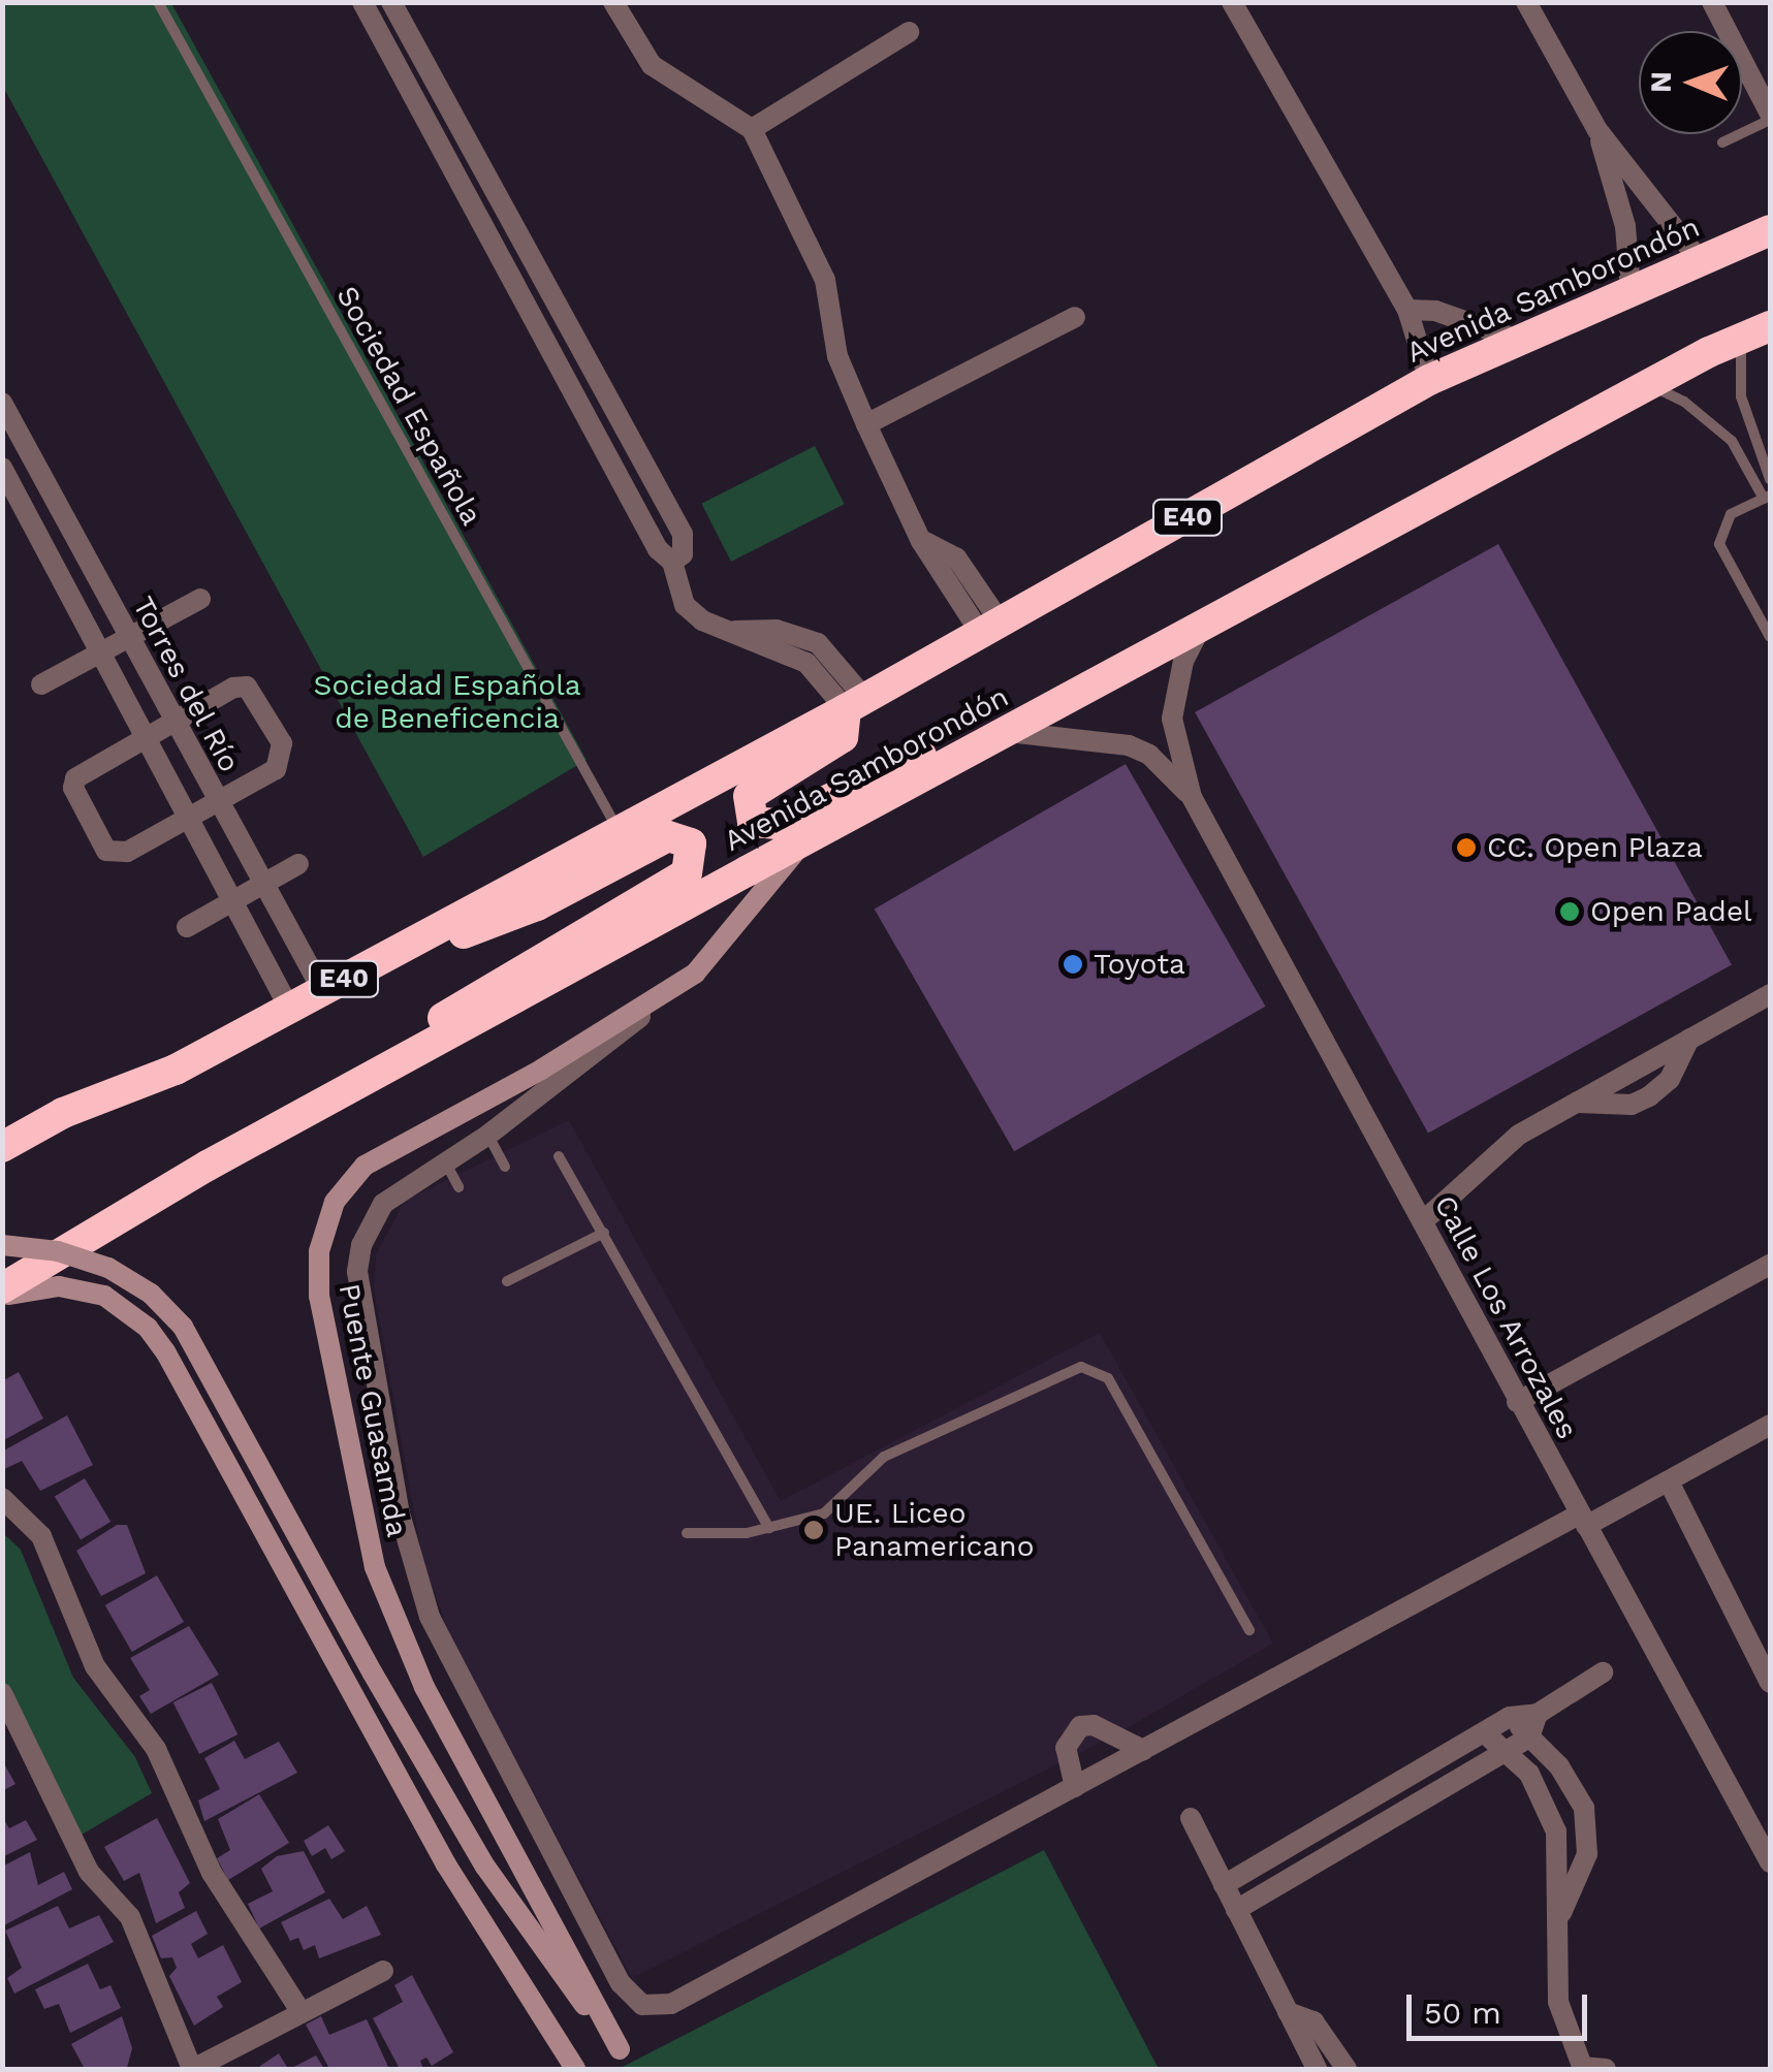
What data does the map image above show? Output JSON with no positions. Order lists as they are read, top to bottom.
{
  "streets": {
    "highway": ["Avenida Samborondón", "E40"],
    "main road": ["Puente Guasamda"],
    "street": ["Torres del Río", "Calle Los Arrozales"],
    "lane": ["Sociedad Española"]
  },
  "crossings": [
    ["Avenida Samborondón", "Sociedad Española"],
    ["Avenida Samborondón", "Torres del Río"],
    ["Avenida Samborondón", "Calle Los Arrozales"],
    ["Avenida Samborondón", "Puente Guasamda"]
  ],
  "parks": ["Sociedad Española de Beneficencia"],
  "places": [
    "CC. Open Plaza",
    "Open Padel",
    "Toyota",
    "UE. Liceo Panamericano"
  ],
  "scale_bar": "50 m",
  "north": "left"
}
